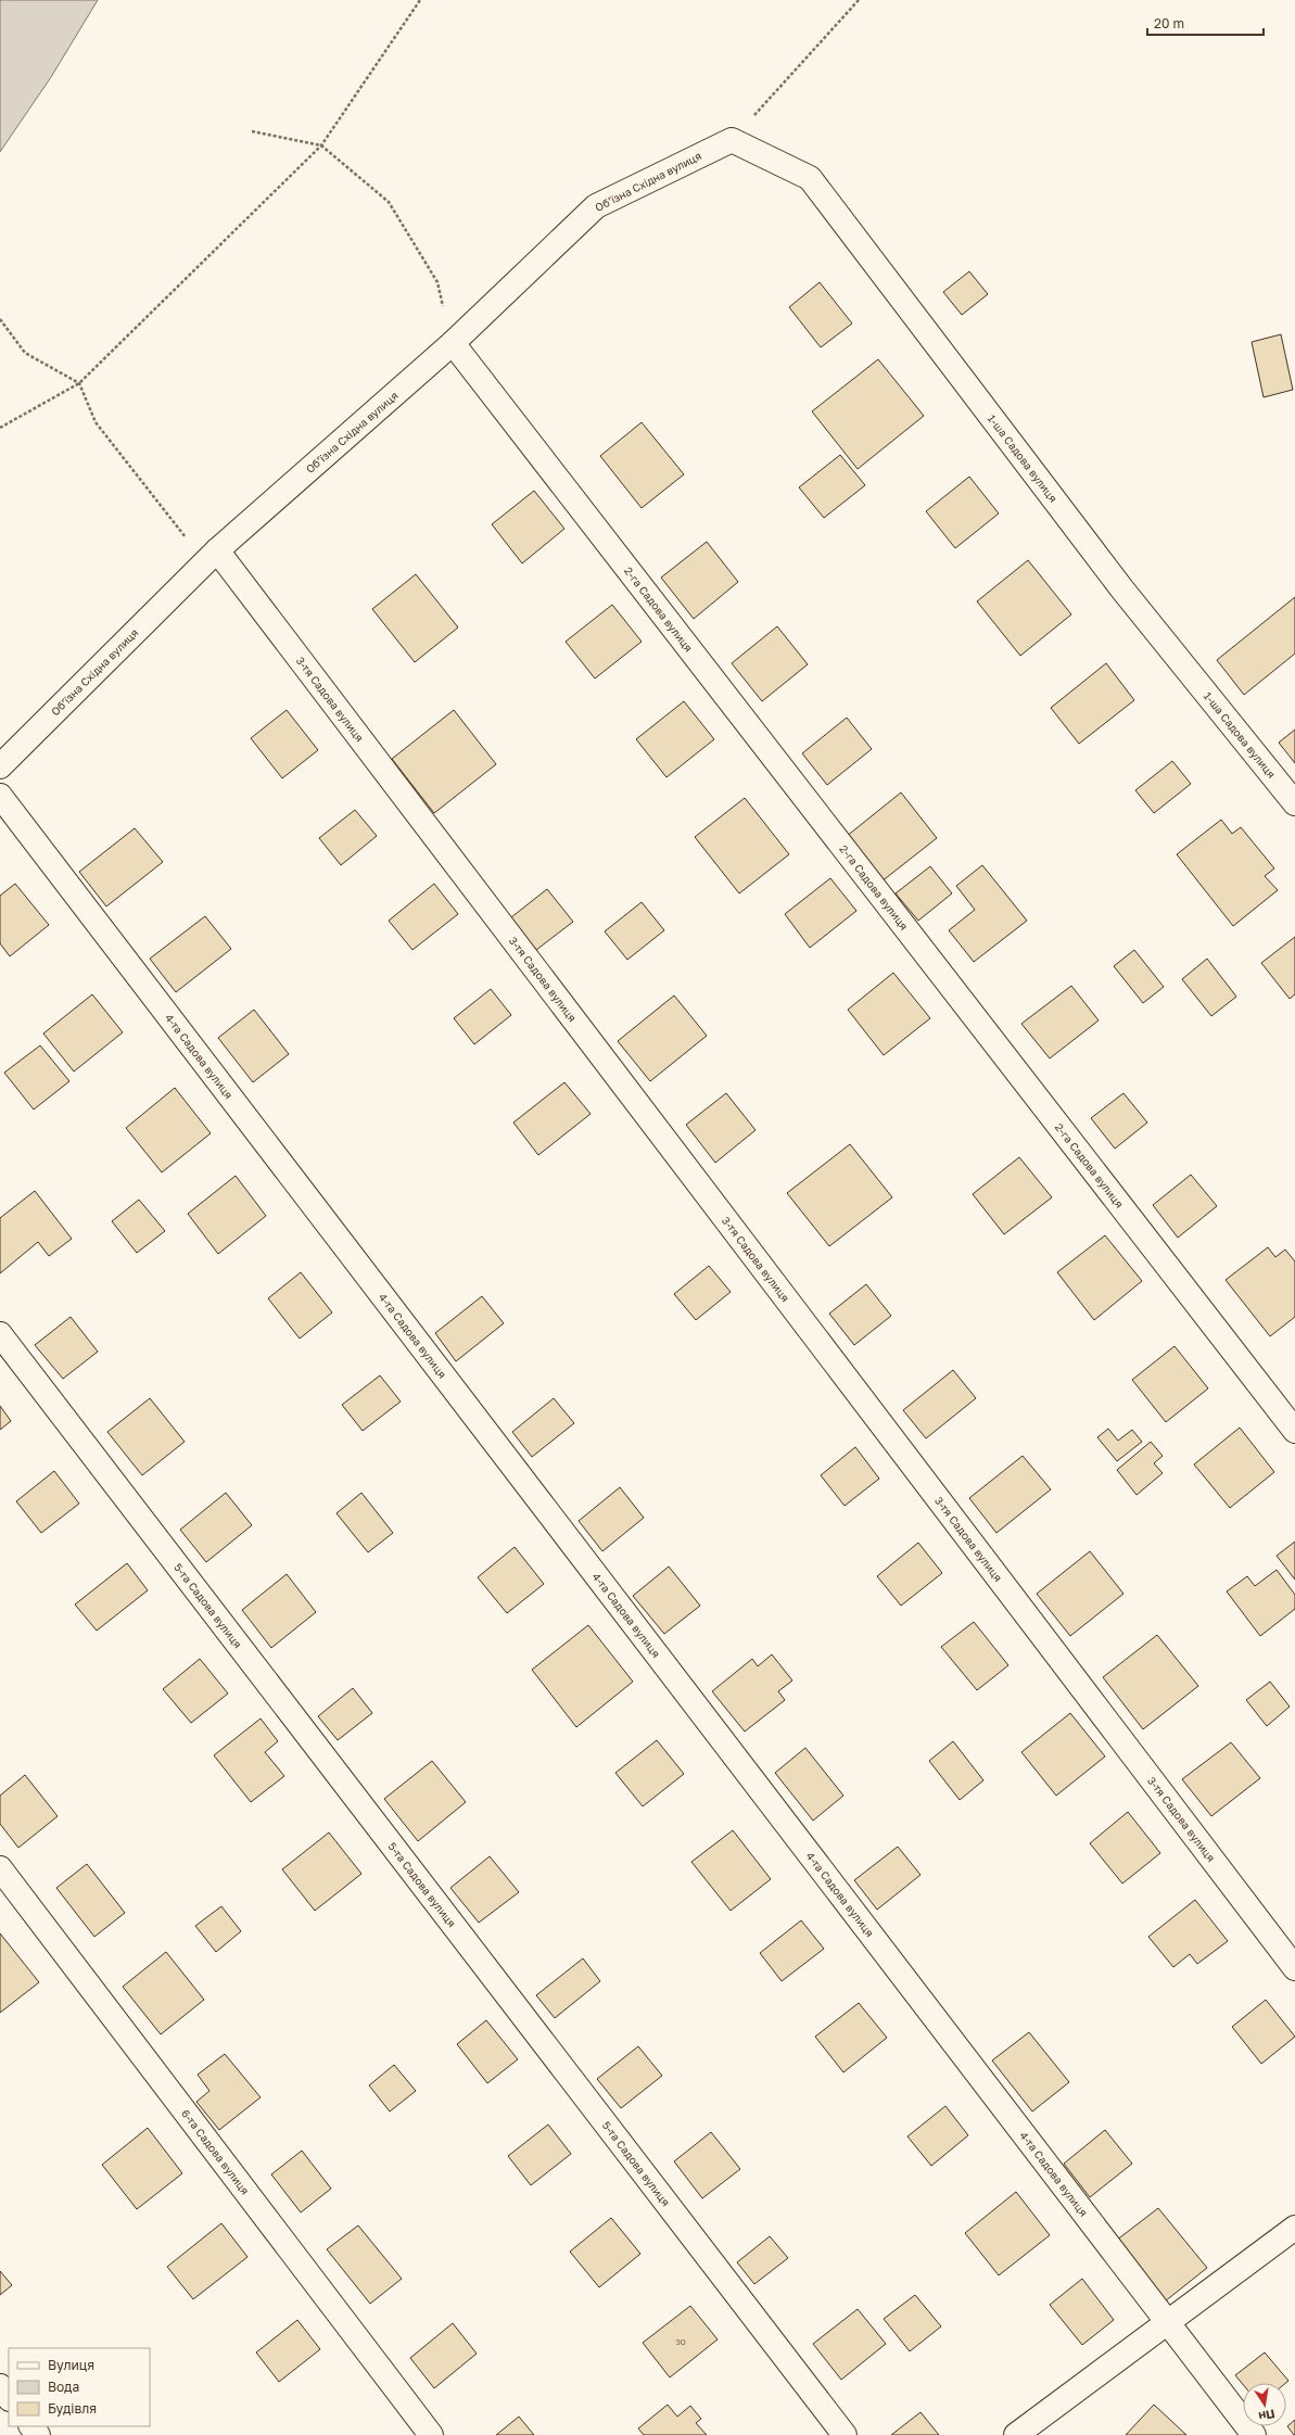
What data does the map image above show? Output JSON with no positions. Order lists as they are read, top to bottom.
{
  "streets": {
    "street": [
      "Обʼїзна Східна вулиця",
      "1-ша Садова вулиця",
      "2-га Садова вулиця",
      "3-тя Садова вулиця",
      "4-та Садова вулиця",
      "5-та Садова вулиця",
      "6-та Садова вулиця"
    ]
  },
  "crossings": [
    ["Обʼїзна Східна вулиця", "1-ша Садова вулиця"],
    ["Обʼїзна Східна вулиця", "2-га Садова вулиця"],
    ["Обʼїзна Східна вулиця", "3-тя Садова вулиця"]
  ],
  "house_numbers": ["30"],
  "legend": ["Вулиця", "Вода", "Будівля"],
  "scale_bar": "20 m",
  "north": "bottom"
}
